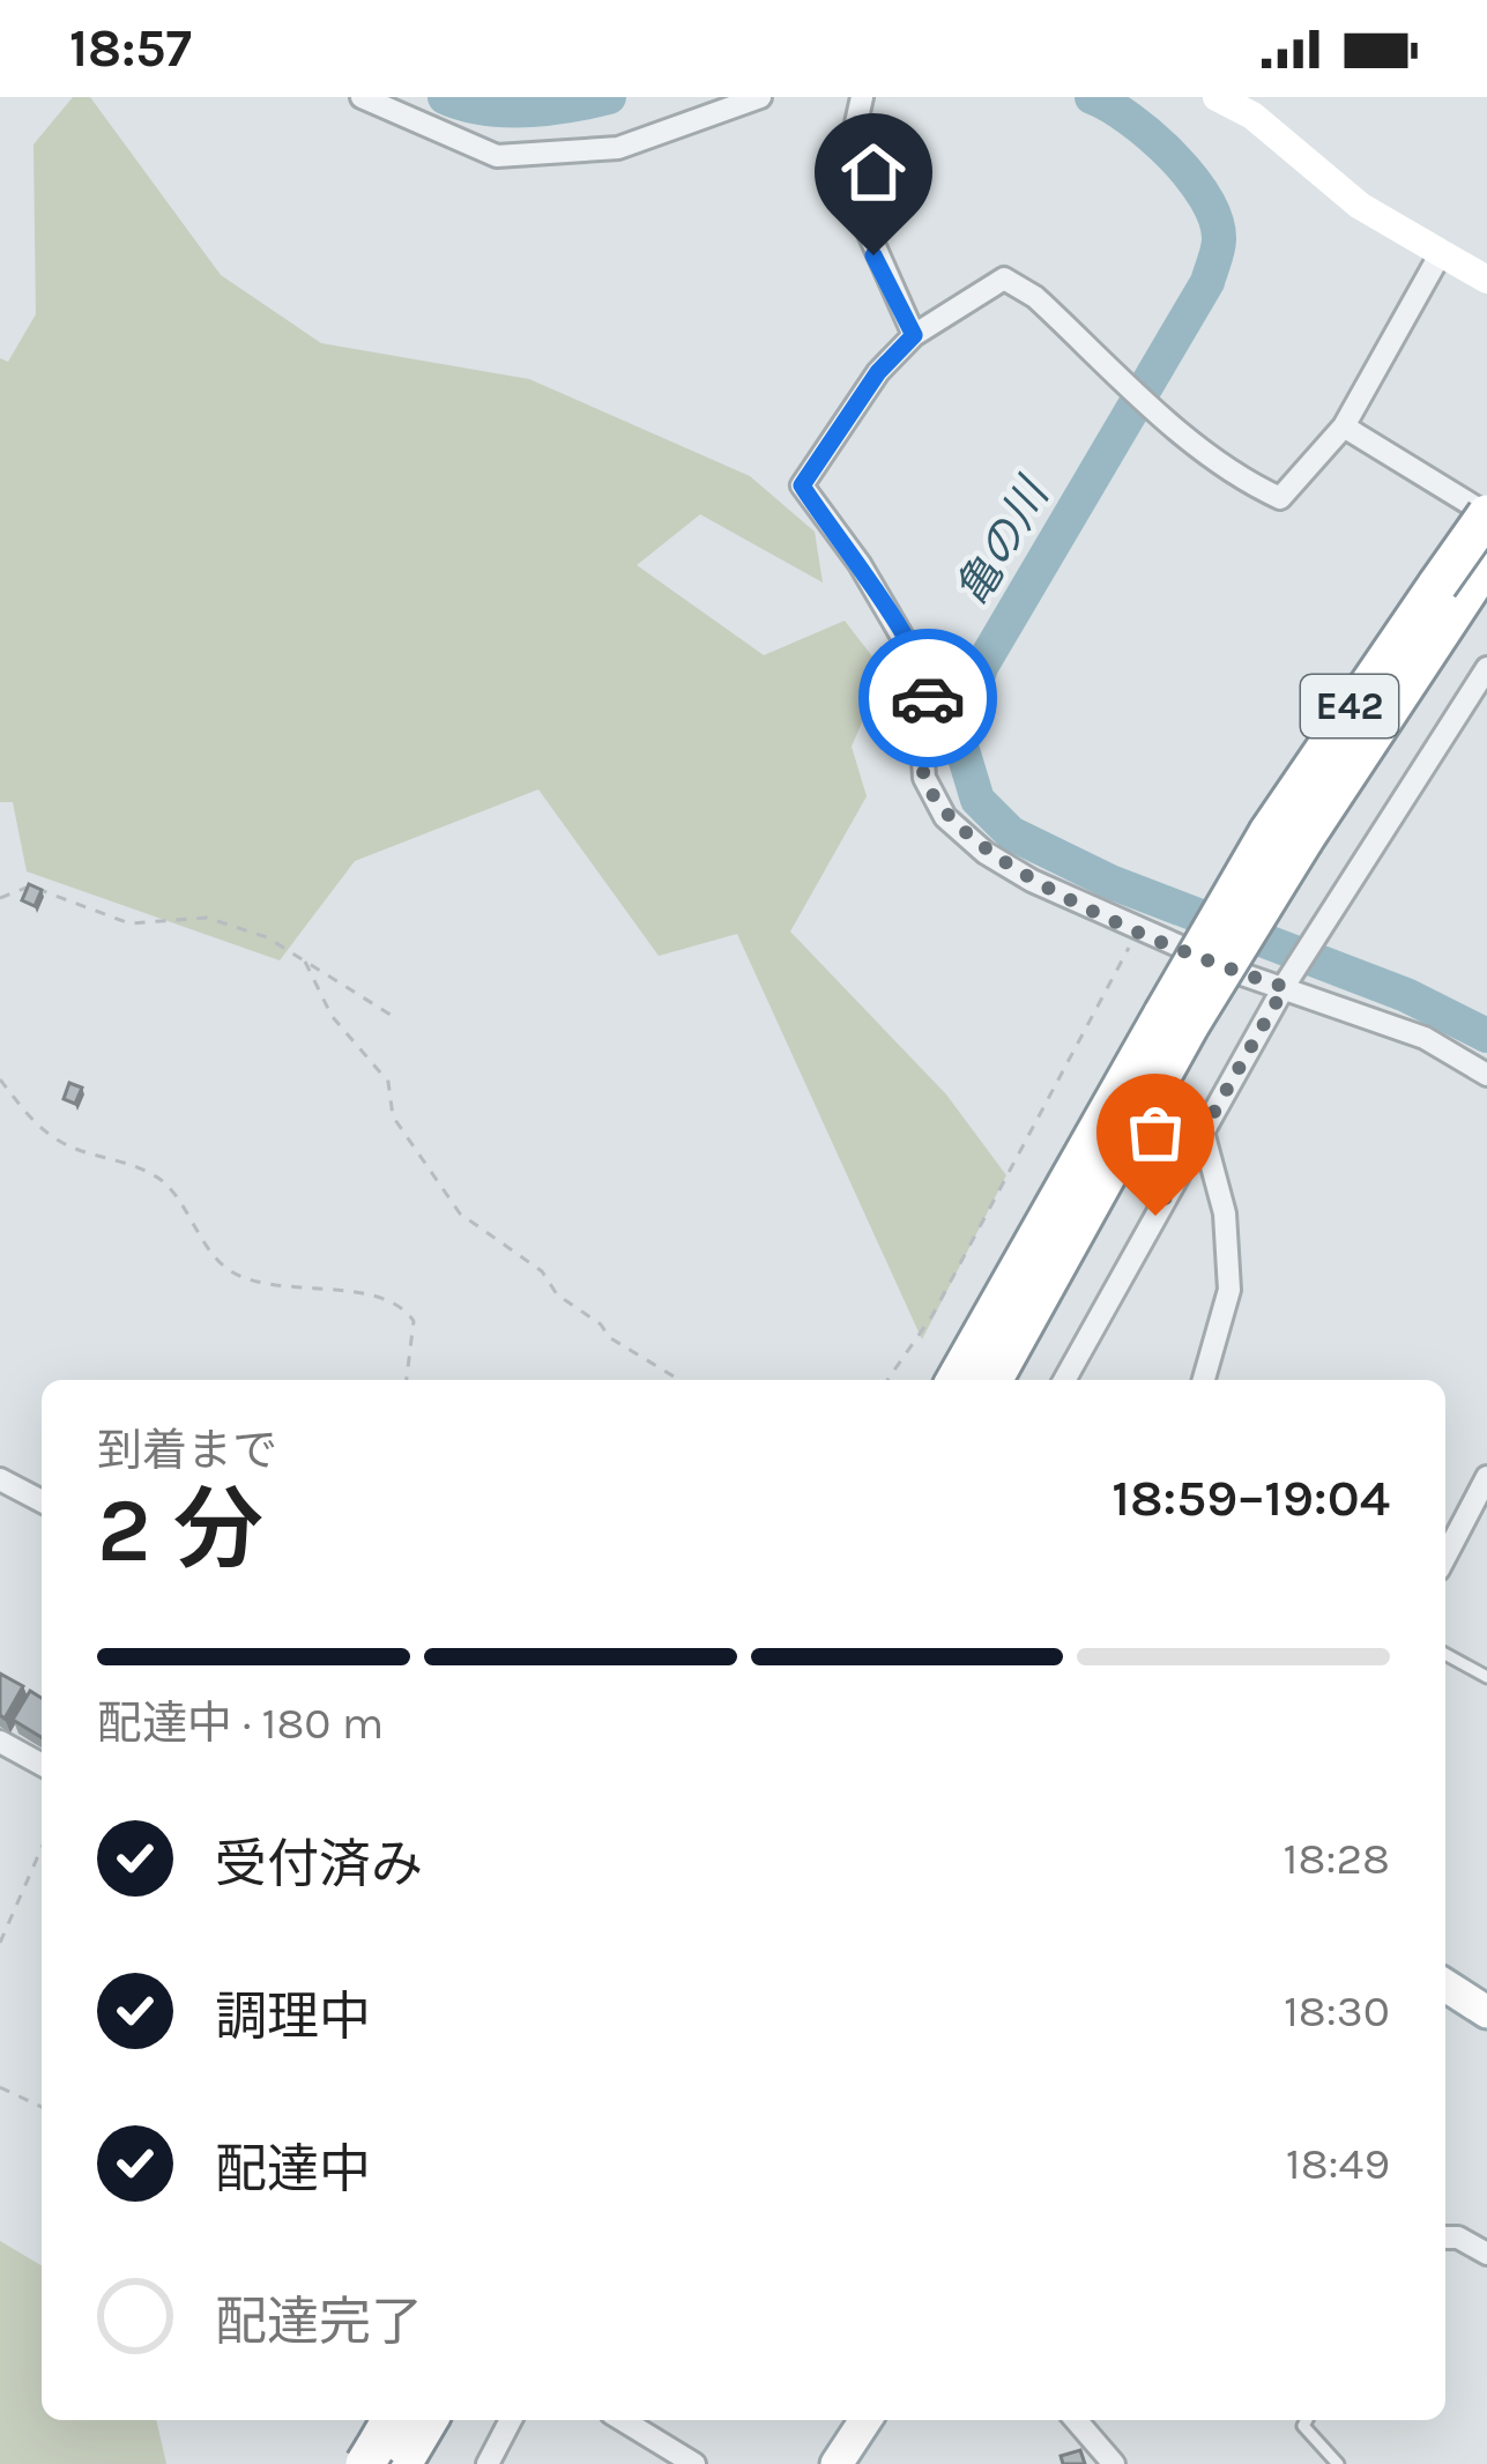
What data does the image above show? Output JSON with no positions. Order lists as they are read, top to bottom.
{
  "streets": {
    "highway": ["E42"]
  },
  "water": ["亀の川"],
  "page": {
    "status": "18:57",
    "heading": ["2 分", "到着まで", "18:59–19:04"],
    "bar": "配達中 · 180 m",
    "list": [
      ["受付済み", "18:28"],
      ["調理中", "18:30"],
      ["配達中", "18:49"],
      "配達完了"
    ]
  }
}
